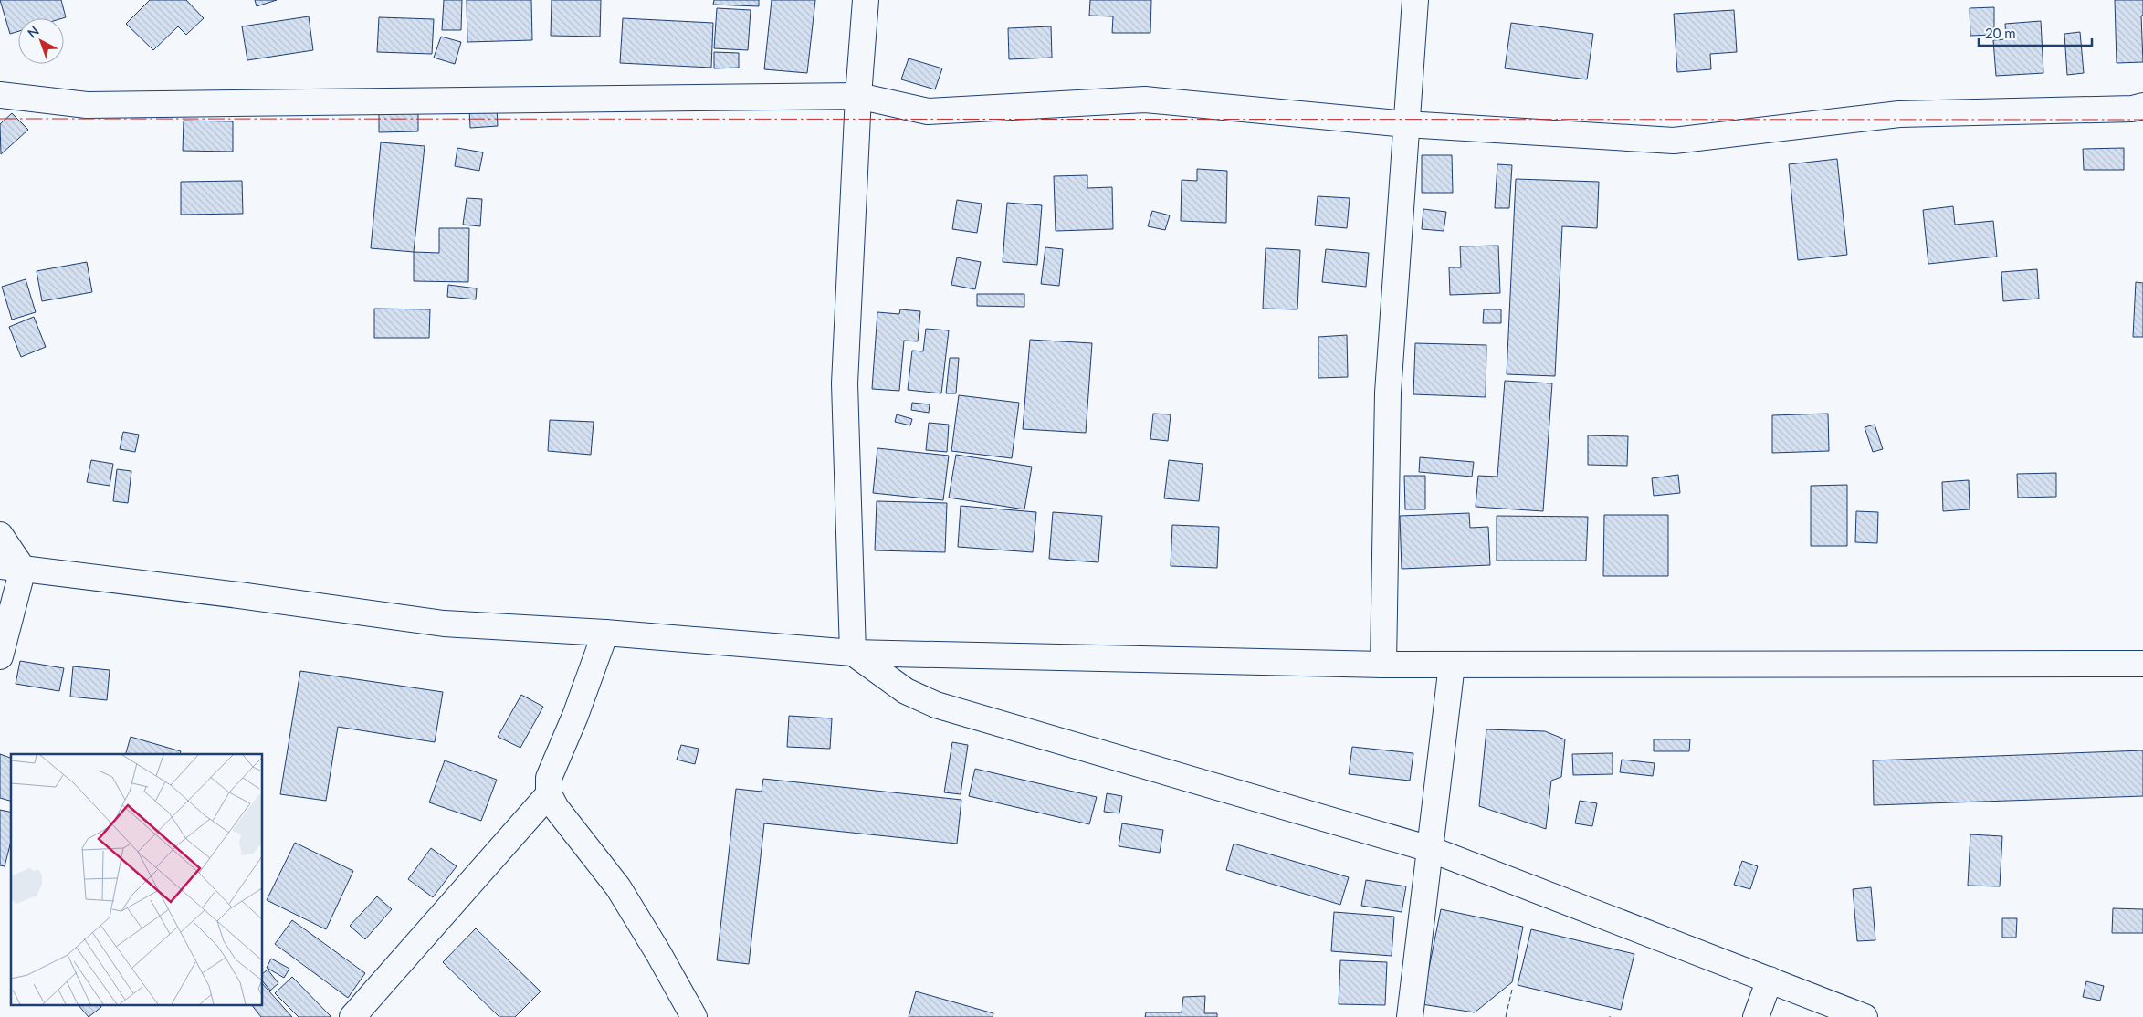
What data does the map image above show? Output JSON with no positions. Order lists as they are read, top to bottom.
{
  "scale_bar": "20 m",
  "north": "top left"
}
